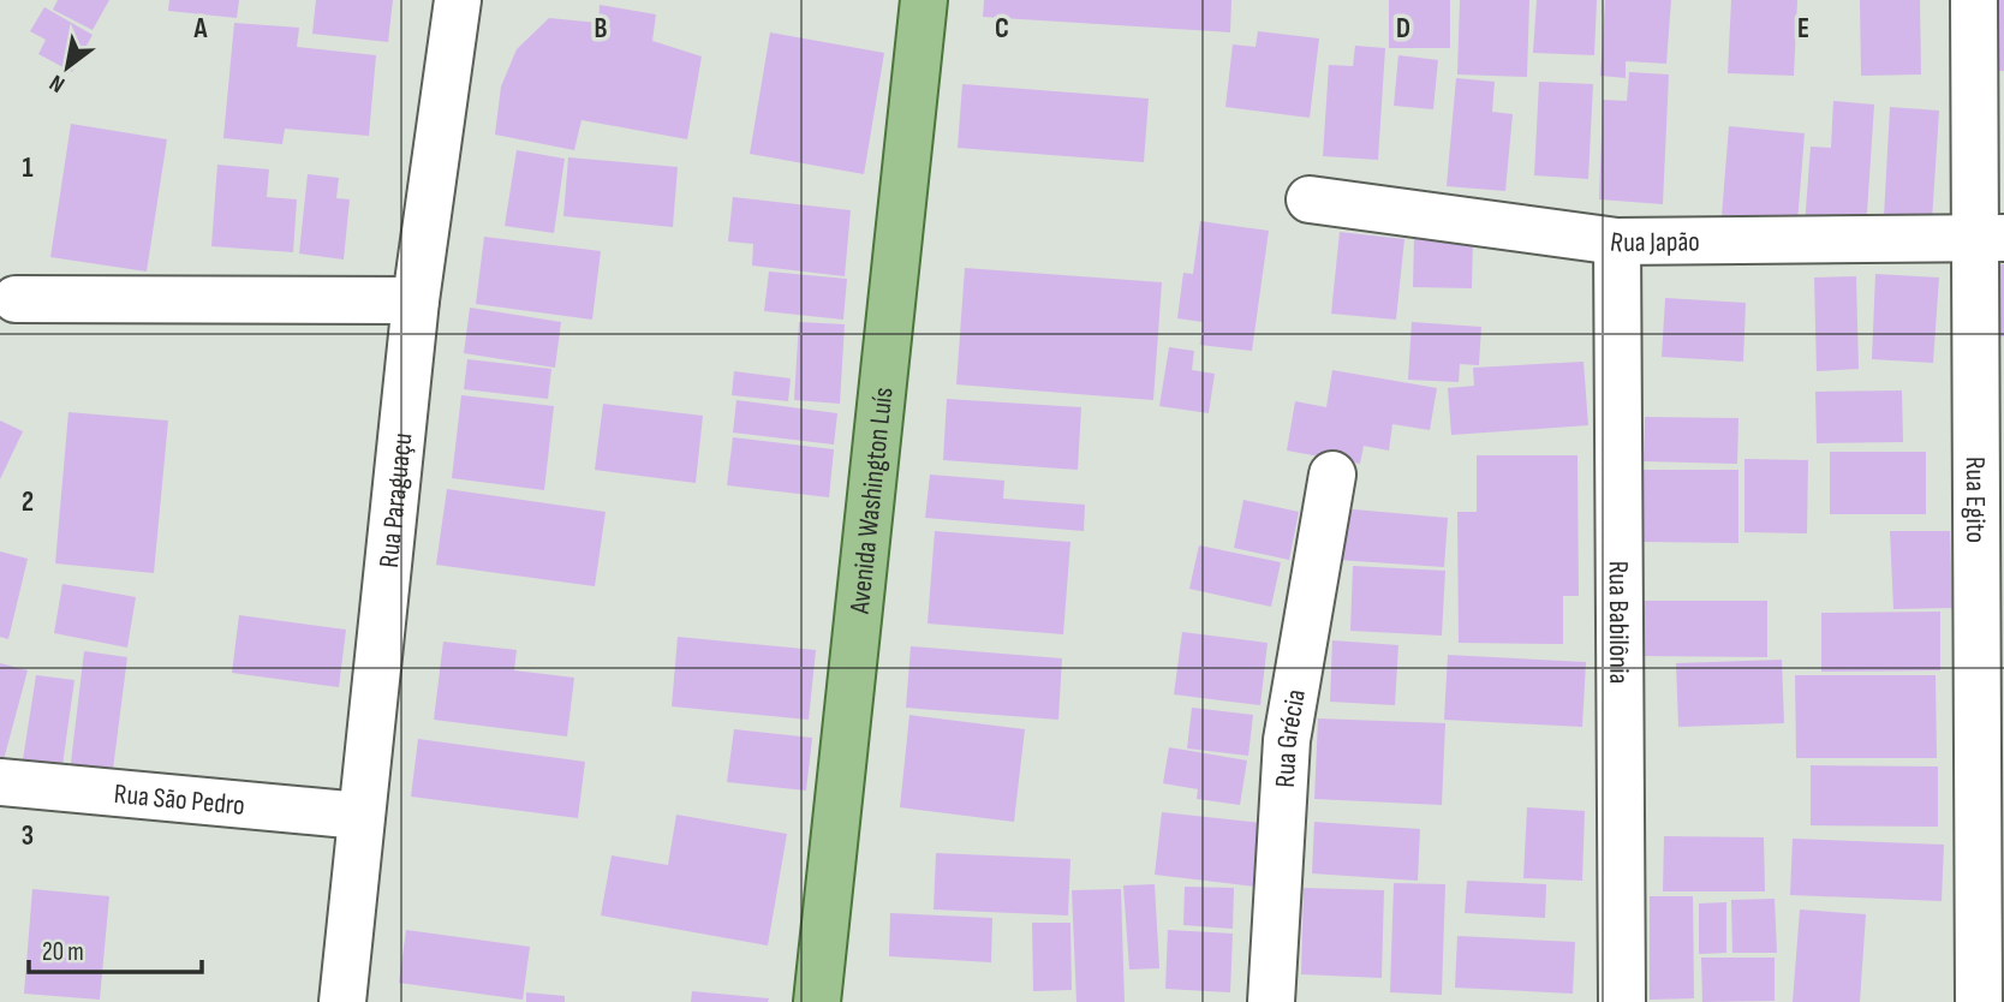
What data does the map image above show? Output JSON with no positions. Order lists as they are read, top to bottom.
{
  "streets": {
    "main road": ["Avenida Washington Luís"],
    "street": [
      "Rua Japão",
      "Rua Paraguaçu",
      "Rua Egito",
      "Rua Babilônia",
      "Rua Grécia",
      "Rua São Pedro"
    ]
  },
  "crossings": [
    ["Rua Japão", "Rua Egito"],
    ["Rua Japão", "Rua Babilônia"],
    ["Rua Paraguaçu", "Rua São Pedro"]
  ],
  "scale_bar": "20 m",
  "north": "bottom left",
  "grid": {
    "columns": [
      "A",
      "B",
      "C",
      "D",
      "E"
    ],
    "rows": ["1", "2", "3"]
  }
}
